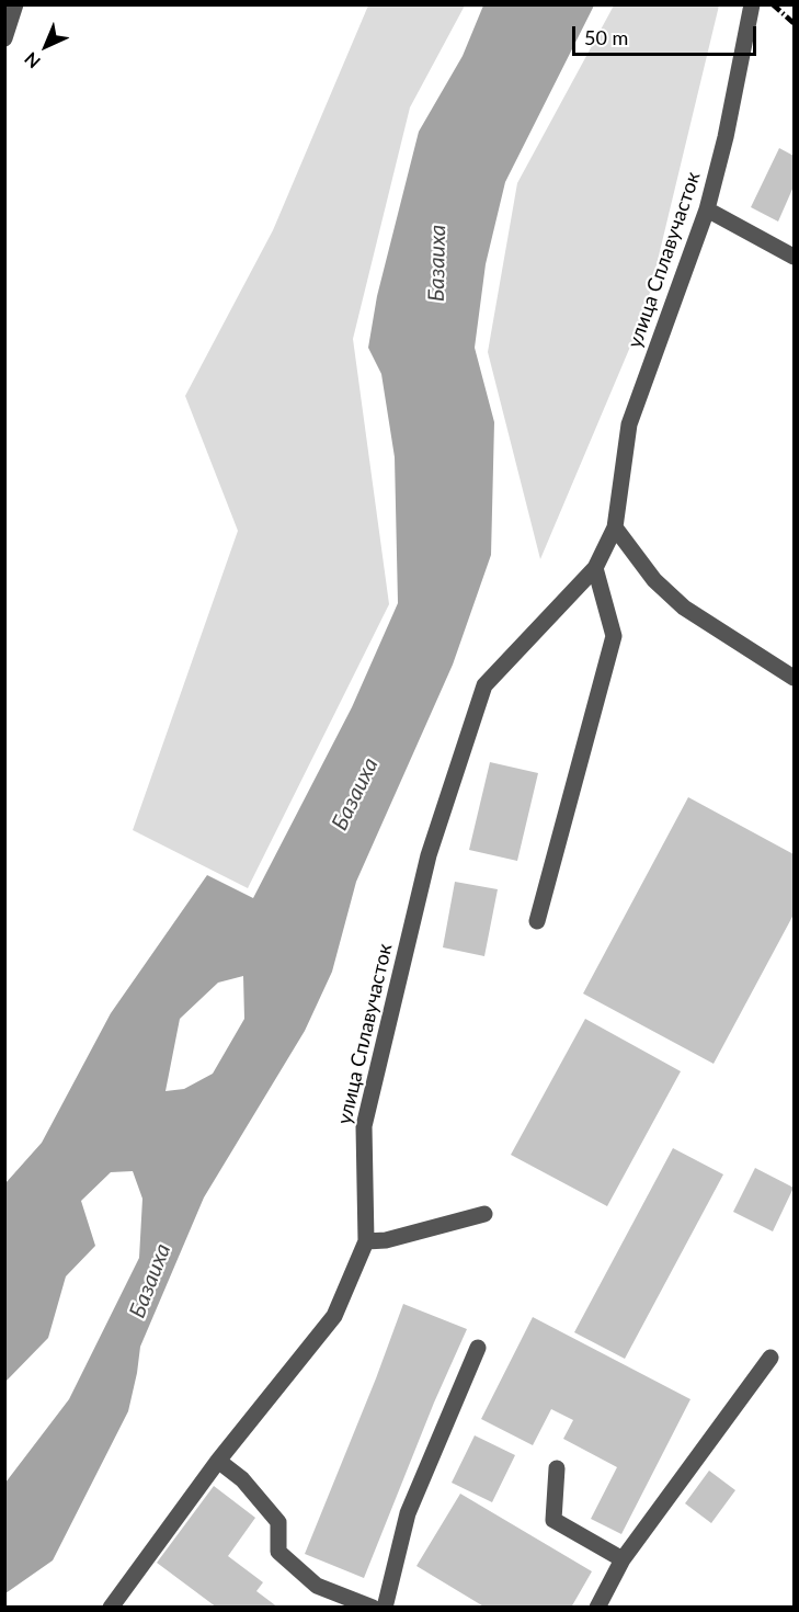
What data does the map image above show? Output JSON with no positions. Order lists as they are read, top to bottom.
{
  "streets": {
    "street": ["улица Сплавучасток"]
  },
  "water": ["Базаиха"],
  "scale_bar": "50 m",
  "north": "bottom left"
}
